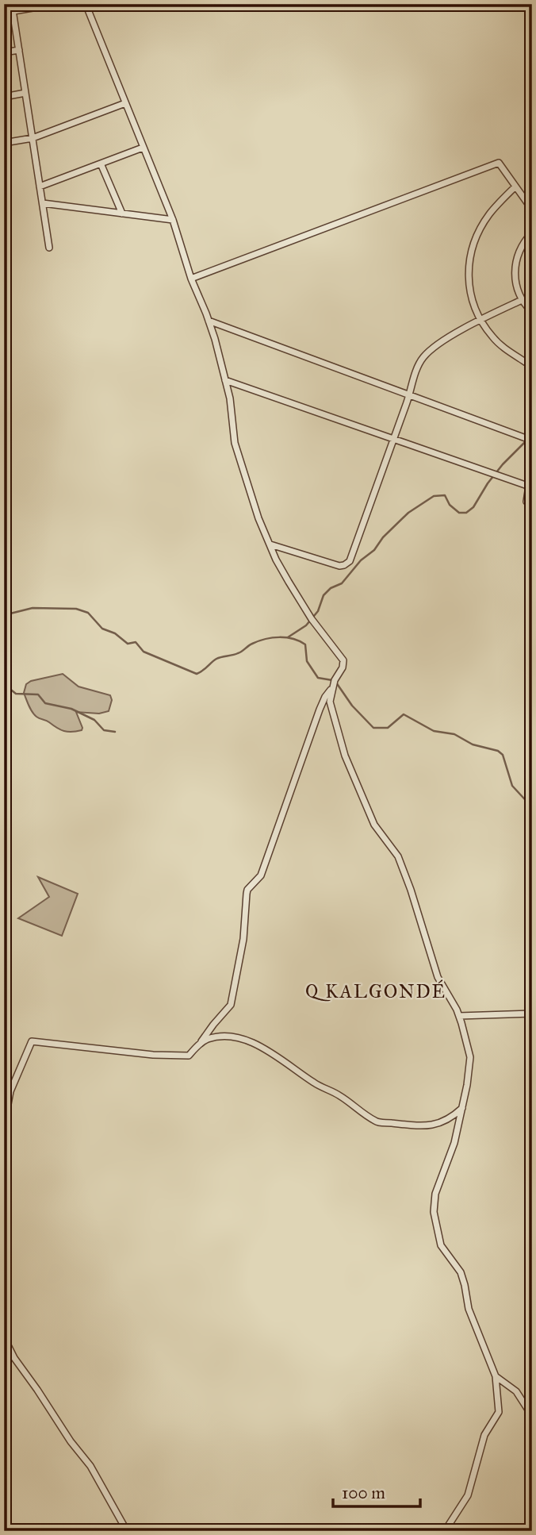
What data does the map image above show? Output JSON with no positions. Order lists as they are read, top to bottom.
{
  "districts": ["Q KALGONDÉ"],
  "scale_bar": "100 m"
}
